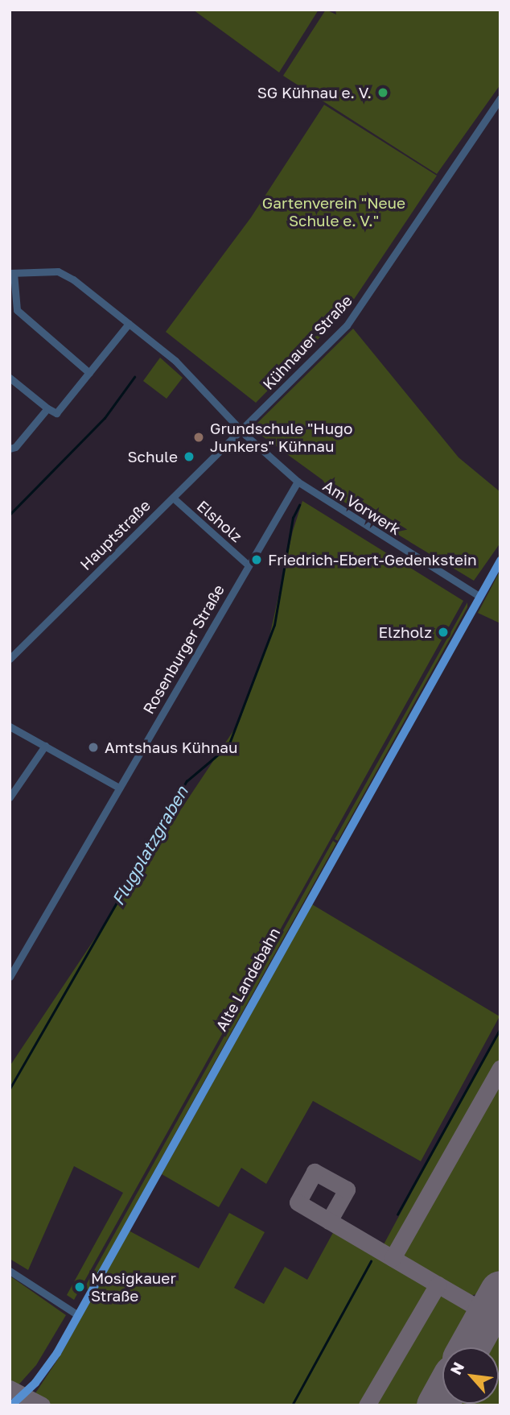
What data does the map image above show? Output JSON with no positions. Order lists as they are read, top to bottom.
{
  "streets": {
    "main road": ["Alte Landebahn"],
    "street": [
      "Kühnauer Straße",
      "Am Vorwerk",
      "Elsholz",
      "Hauptstraße",
      "Rosenburger Straße"
    ]
  },
  "crossings": [
    ["Kühnauer Straße", "Am Vorwerk"],
    ["Kühnauer Straße", "Hauptstraße"],
    ["Am Vorwerk", "Hauptstraße"],
    ["Am Vorwerk", "Rosenburger Straße"],
    ["Am Vorwerk", "Alte Landebahn"],
    ["Elsholz", "Hauptstraße"],
    ["Elsholz", "Rosenburger Straße"]
  ],
  "water": ["Flugplatzgraben"],
  "parks": ["Gartenverein \"Neue Schule e. V.\""],
  "places": [
    "SG Kühnau e. V.",
    "Grundschule \"Hugo Junkers\" Kühnau",
    "Schule",
    "Friedrich-Ebert-Gedenkstein",
    "Elzholz",
    "Amtshaus Kühnau",
    "Mosigkauer Straße"
  ],
  "north": "top left"
}
